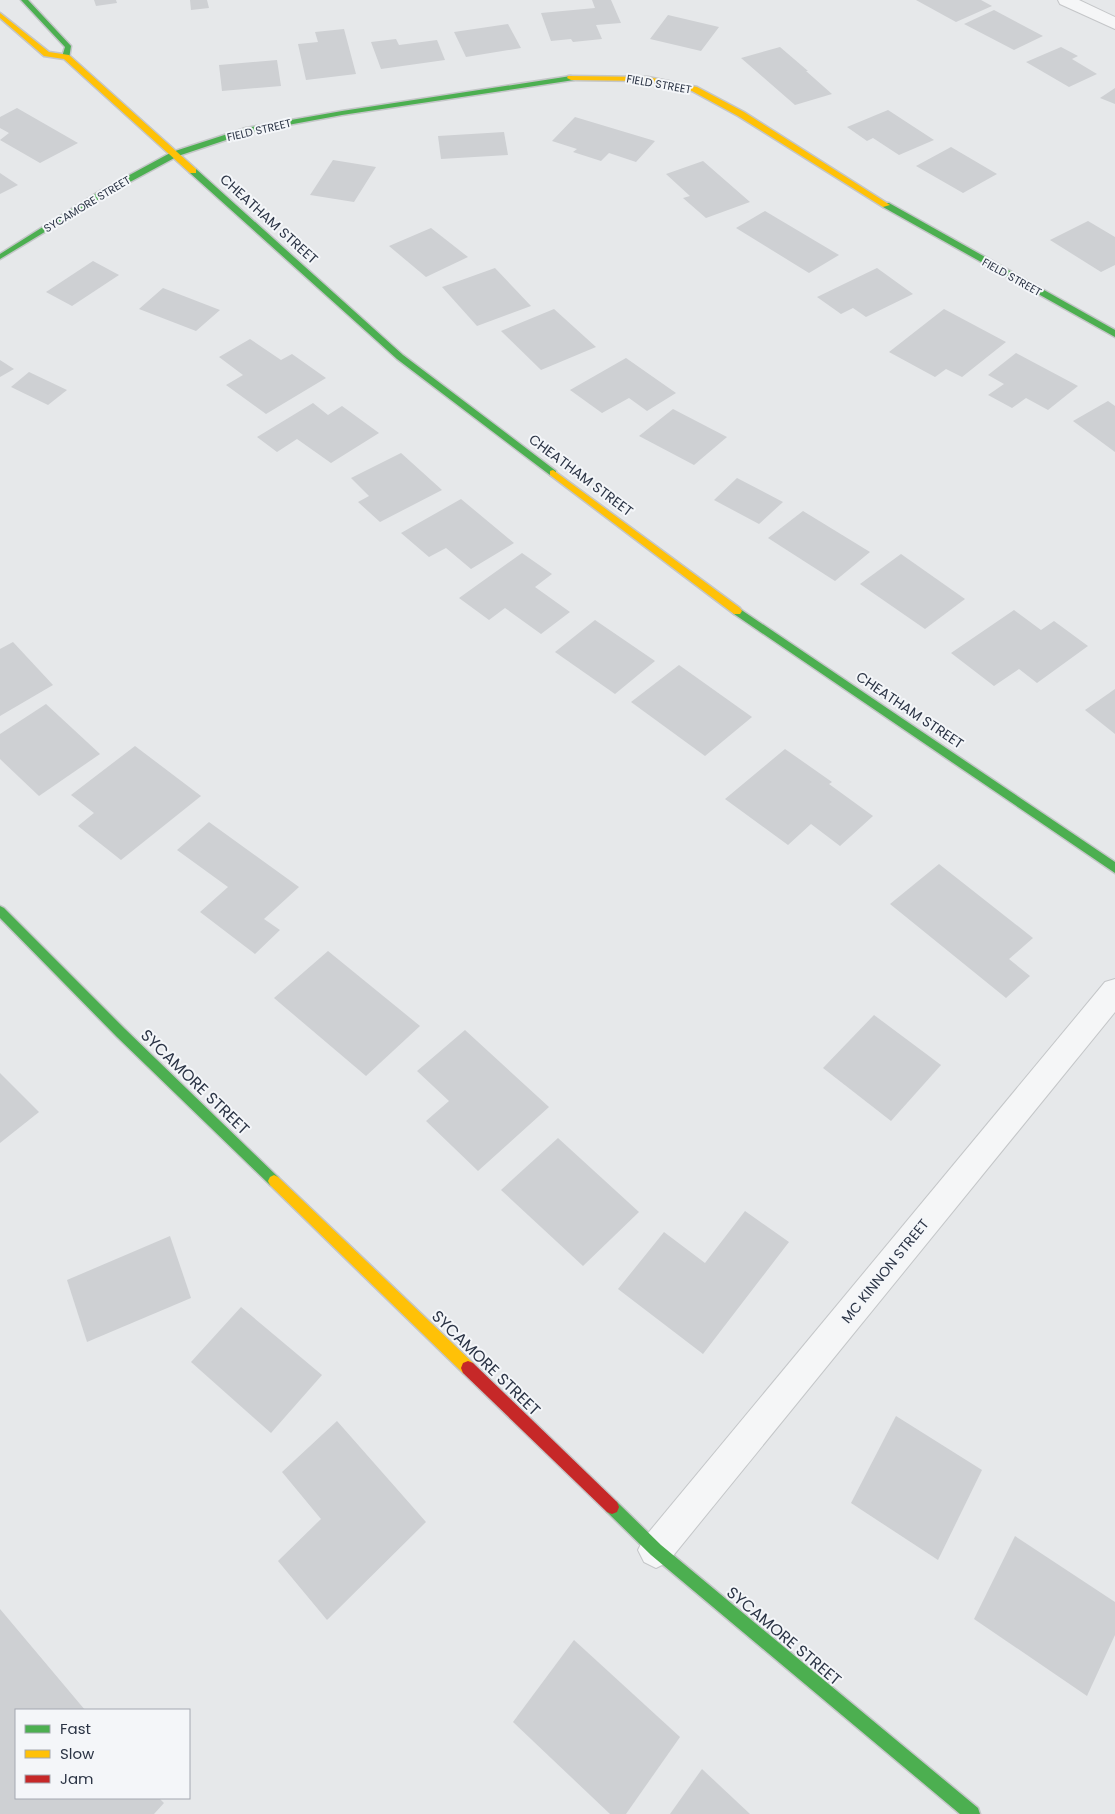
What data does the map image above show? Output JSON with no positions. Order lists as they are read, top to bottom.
{
  "streets": {
    "street": [
      "FIELD STREET",
      "SYCAMORE STREET",
      "CHEATHAM STREET",
      "MC KINNON STREET"
    ]
  },
  "crossings": [
    ["FIELD STREET", "SYCAMORE STREET"],
    ["FIELD STREET", "CHEATHAM STREET"],
    ["SYCAMORE STREET", "CHEATHAM STREET"],
    ["SYCAMORE STREET", "MC KINNON STREET"]
  ],
  "legend": ["Fast", "Slow", "Jam"]
}
